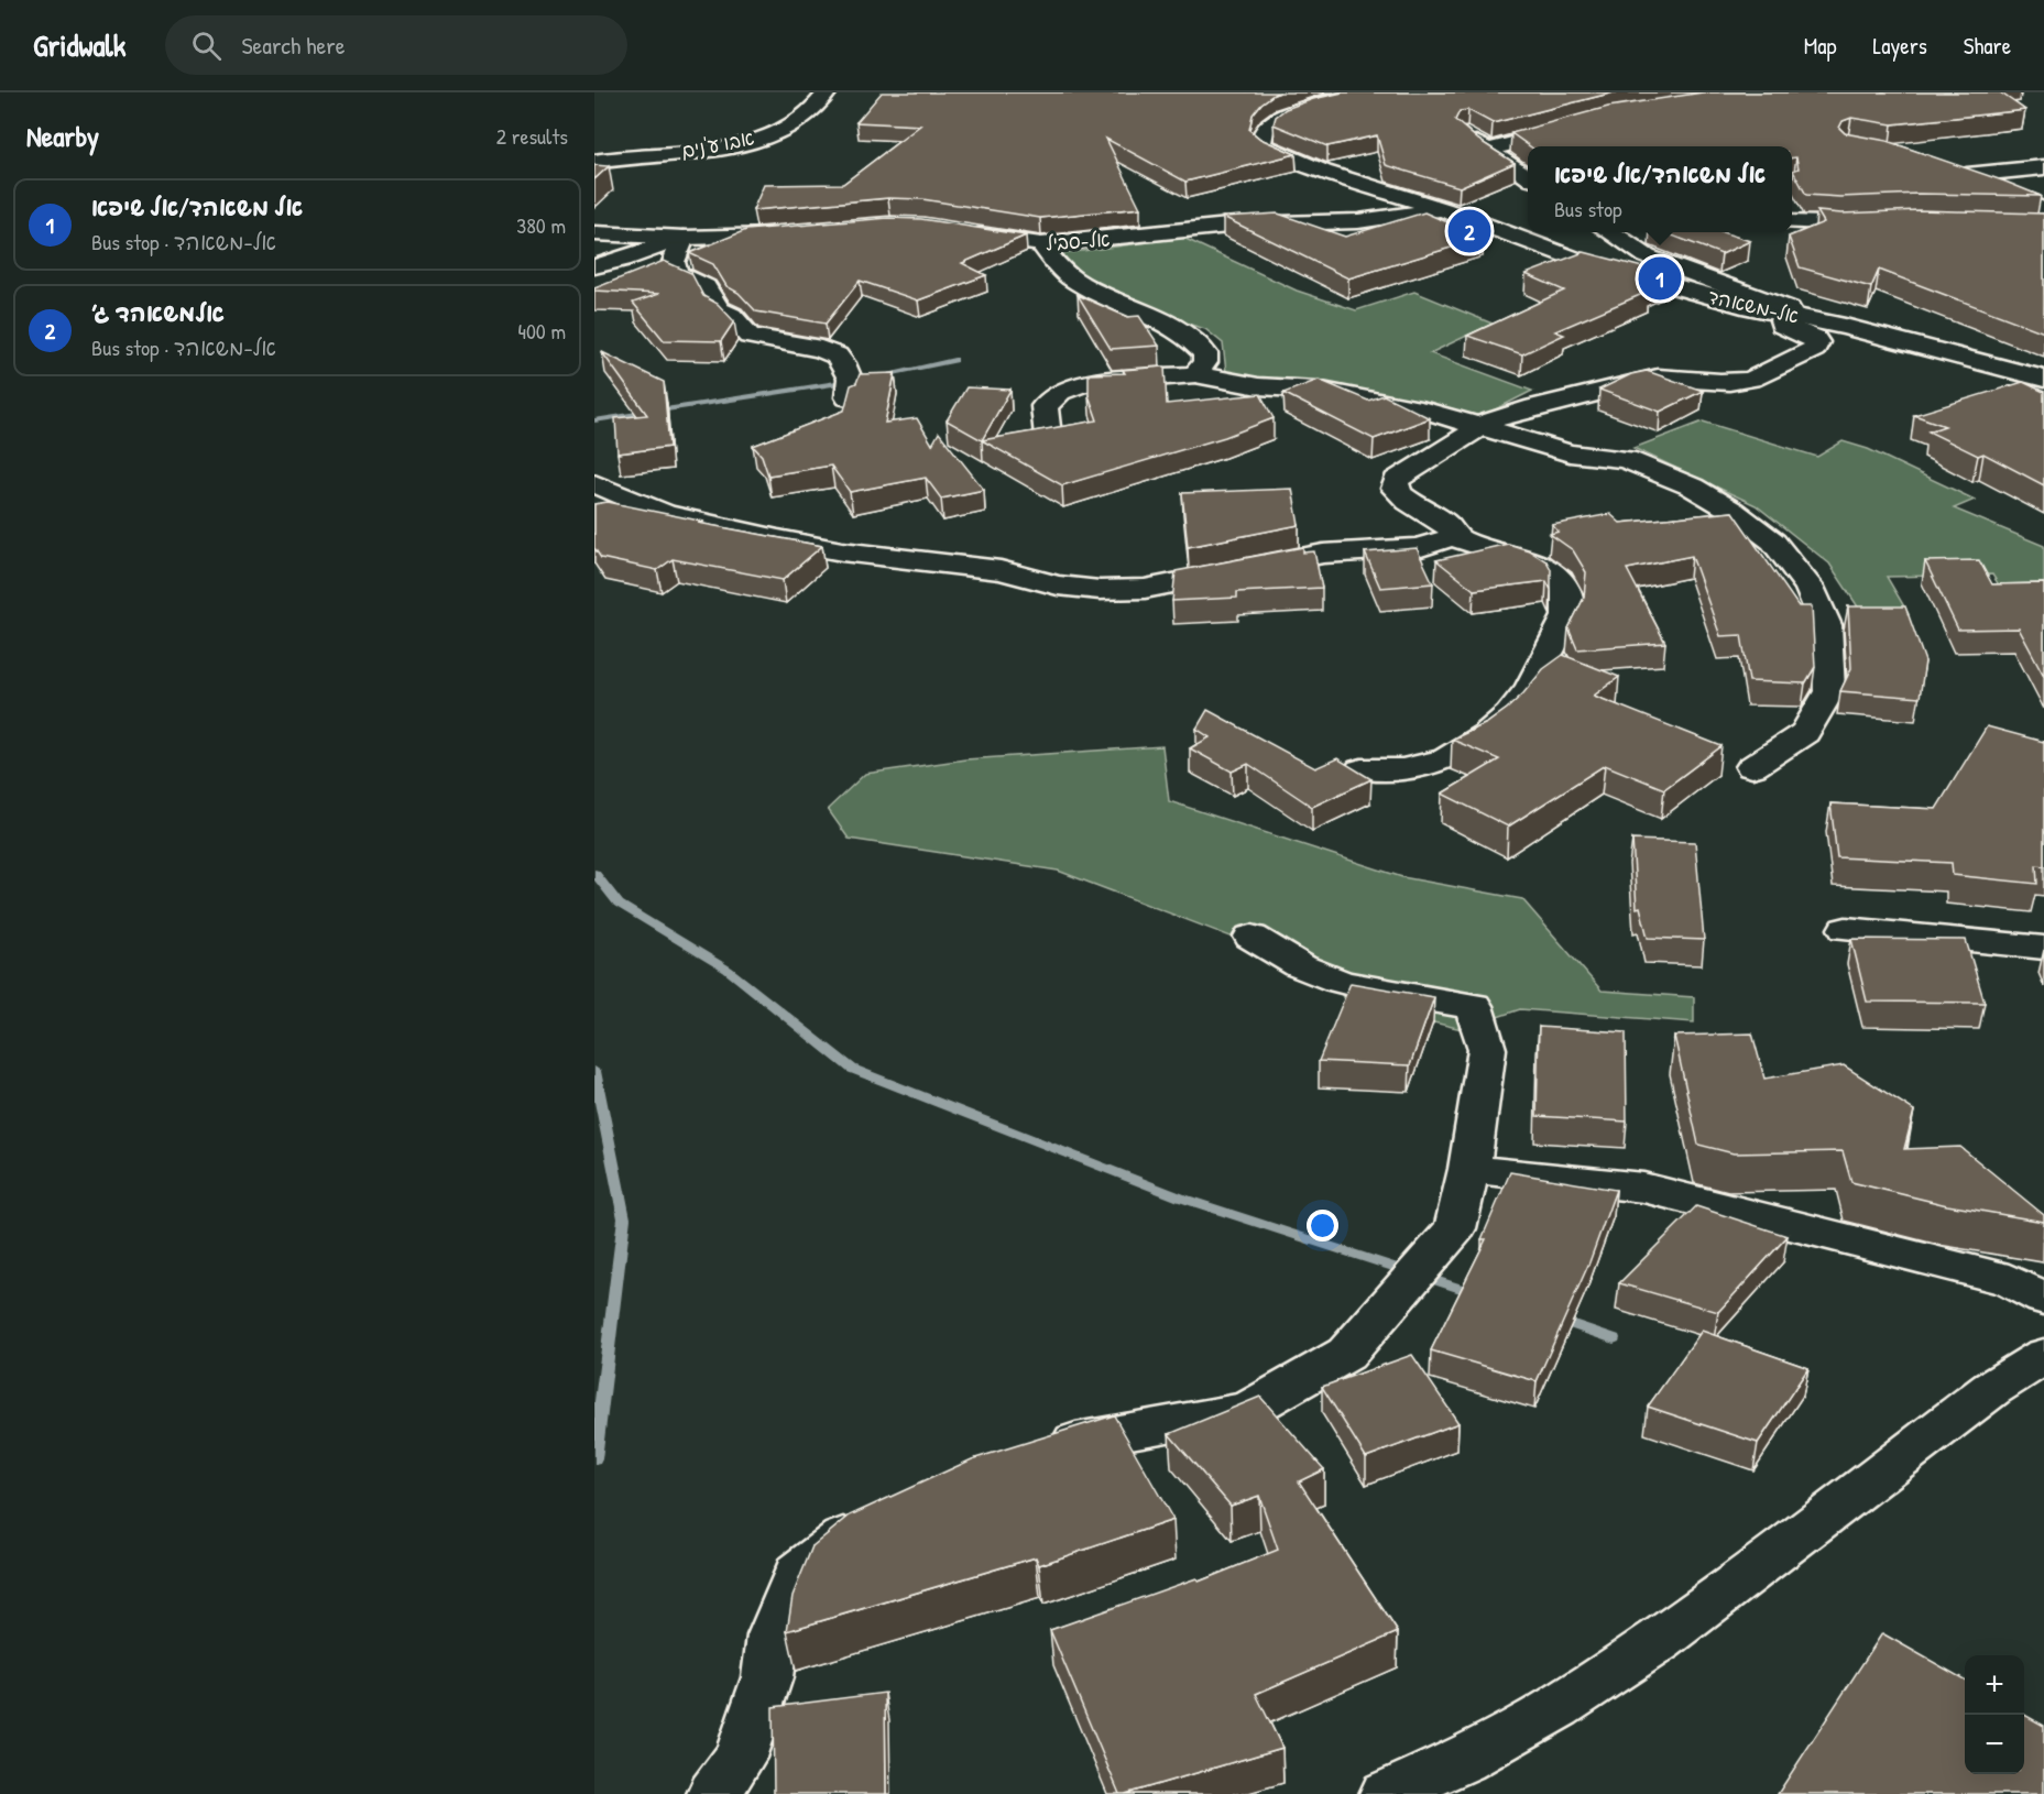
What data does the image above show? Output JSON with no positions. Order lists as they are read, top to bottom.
{
  "streets": {
    "street": ["אבו ע'נים", "אל-סביל", "אל-משאהד"]
  },
  "crossings": [
    ["אל-סביל", "אל-משאהד"]
  ],
  "page": {
    "header": "Gridwalk",
    "search": "Search here",
    "nav": ["Map", "Layers", "Share"],
    "heading": ["Nearby", "2 results"],
    "popup": ["אל משאהד/אל שיפא", "Bus stop"],
    "list": [
      {
        "mark": "1",
        "name": "אל משאהד/אל שיפא",
        "note": "Bus stop · אל-משאהד",
        "value": "380 m"
      },
      {
        "mark": "2",
        "name": "אלמשאהד ג׳",
        "note": "Bus stop · אל-משאהד",
        "value": "400 m"
      }
    ],
    "pins": ["2", "1"],
    "map_buttons": ["+", "−"]
  }
}
